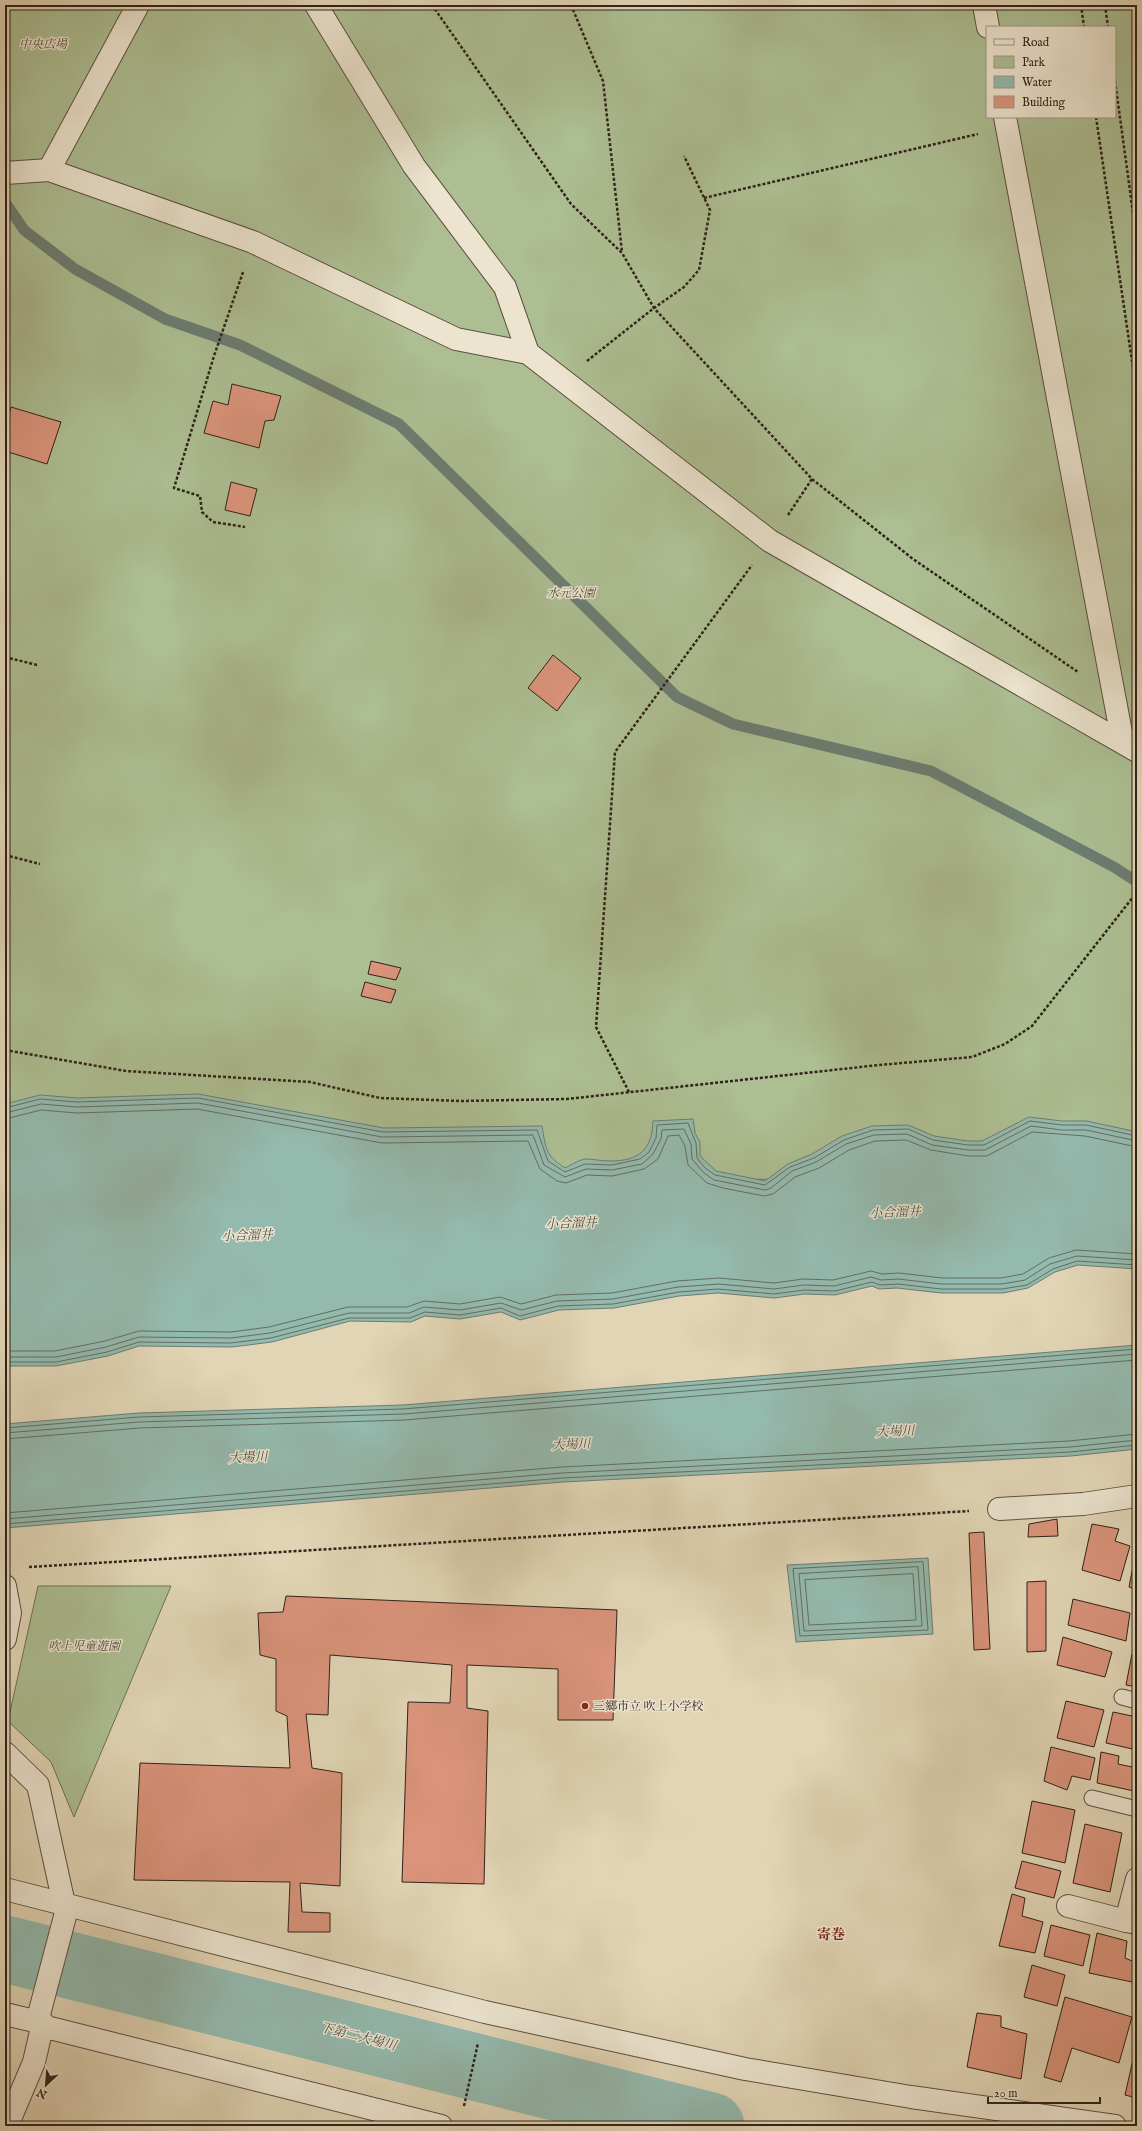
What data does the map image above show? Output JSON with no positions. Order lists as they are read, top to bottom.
{
  "districts": ["寄巻"],
  "water": ["小合溜井", "大場川", "下第二大場川"],
  "parks": ["中央広場", "水元公園", "吹上児童遊園"],
  "places": ["三郷市立 吹上小学校"],
  "legend": [
    "Road",
    "Park",
    "Water",
    "Building"
  ],
  "scale_bar": "20 m",
  "north": "bottom left"
}
